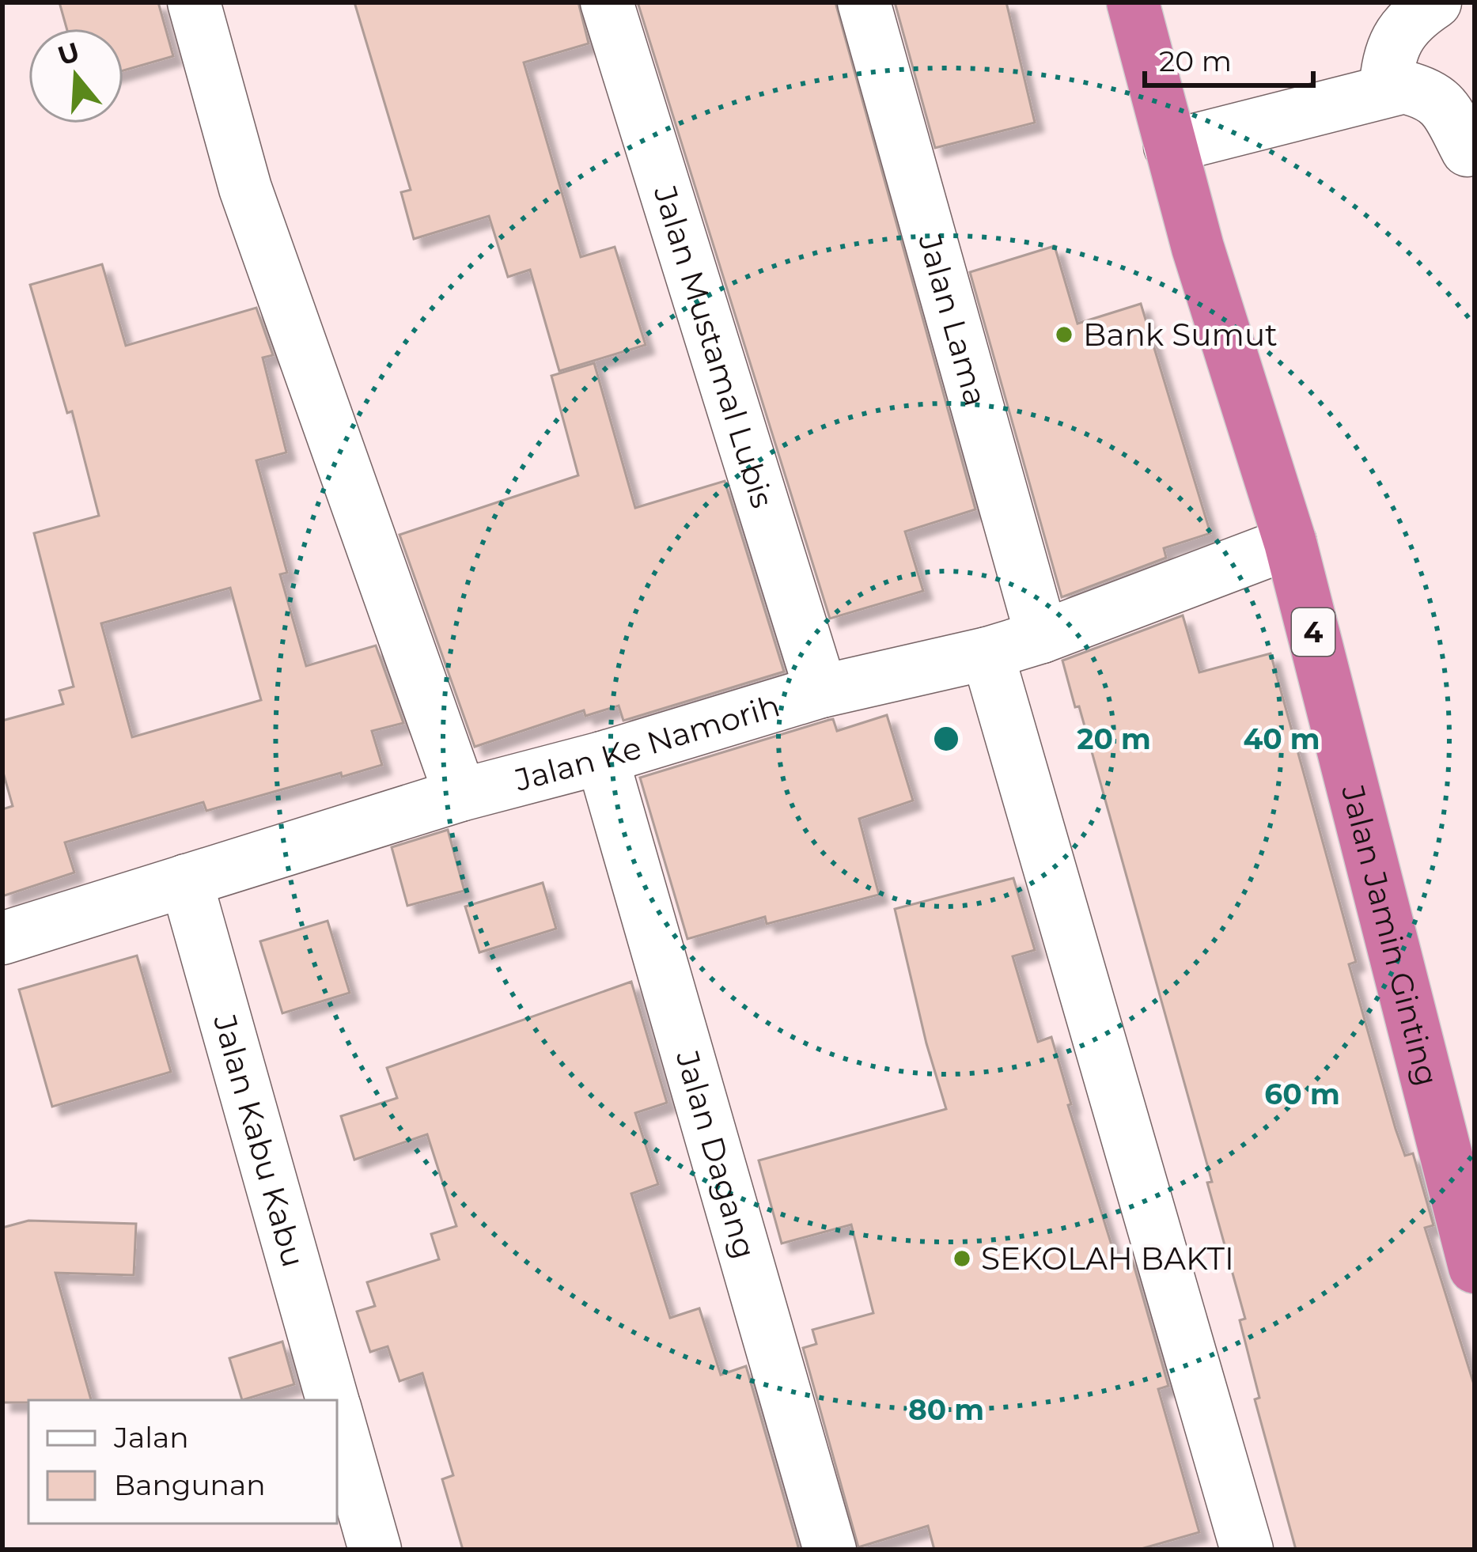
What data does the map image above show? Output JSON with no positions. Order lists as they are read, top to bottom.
{
  "streets": {
    "highway": ["4", "Jalan Jamin Ginting"],
    "street": [
      "Jalan Lama",
      "Jalan Mustamal Lubis",
      "Jalan Ke Namorih",
      "Jalan Kabu Kabu",
      "Jalan Dagang"
    ]
  },
  "crossings": [
    ["Jalan Lama", "Jalan Ke Namorih"],
    ["Jalan Mustamal Lubis", "Jalan Ke Namorih"],
    ["Jalan Ke Namorih", "Jalan Jamin Ginting"],
    ["Jalan Ke Namorih", "Jalan Kabu Kabu"],
    ["Jalan Ke Namorih", "Jalan Dagang"]
  ],
  "places": ["Bank Sumut", "SEKOLAH BAKTI"],
  "legend": ["Jalan", "Bangunan"],
  "scale_bar": "20 m",
  "north": "top",
  "rings": [
    "20 m",
    "40 m",
    "60 m",
    "80 m"
  ]
}
